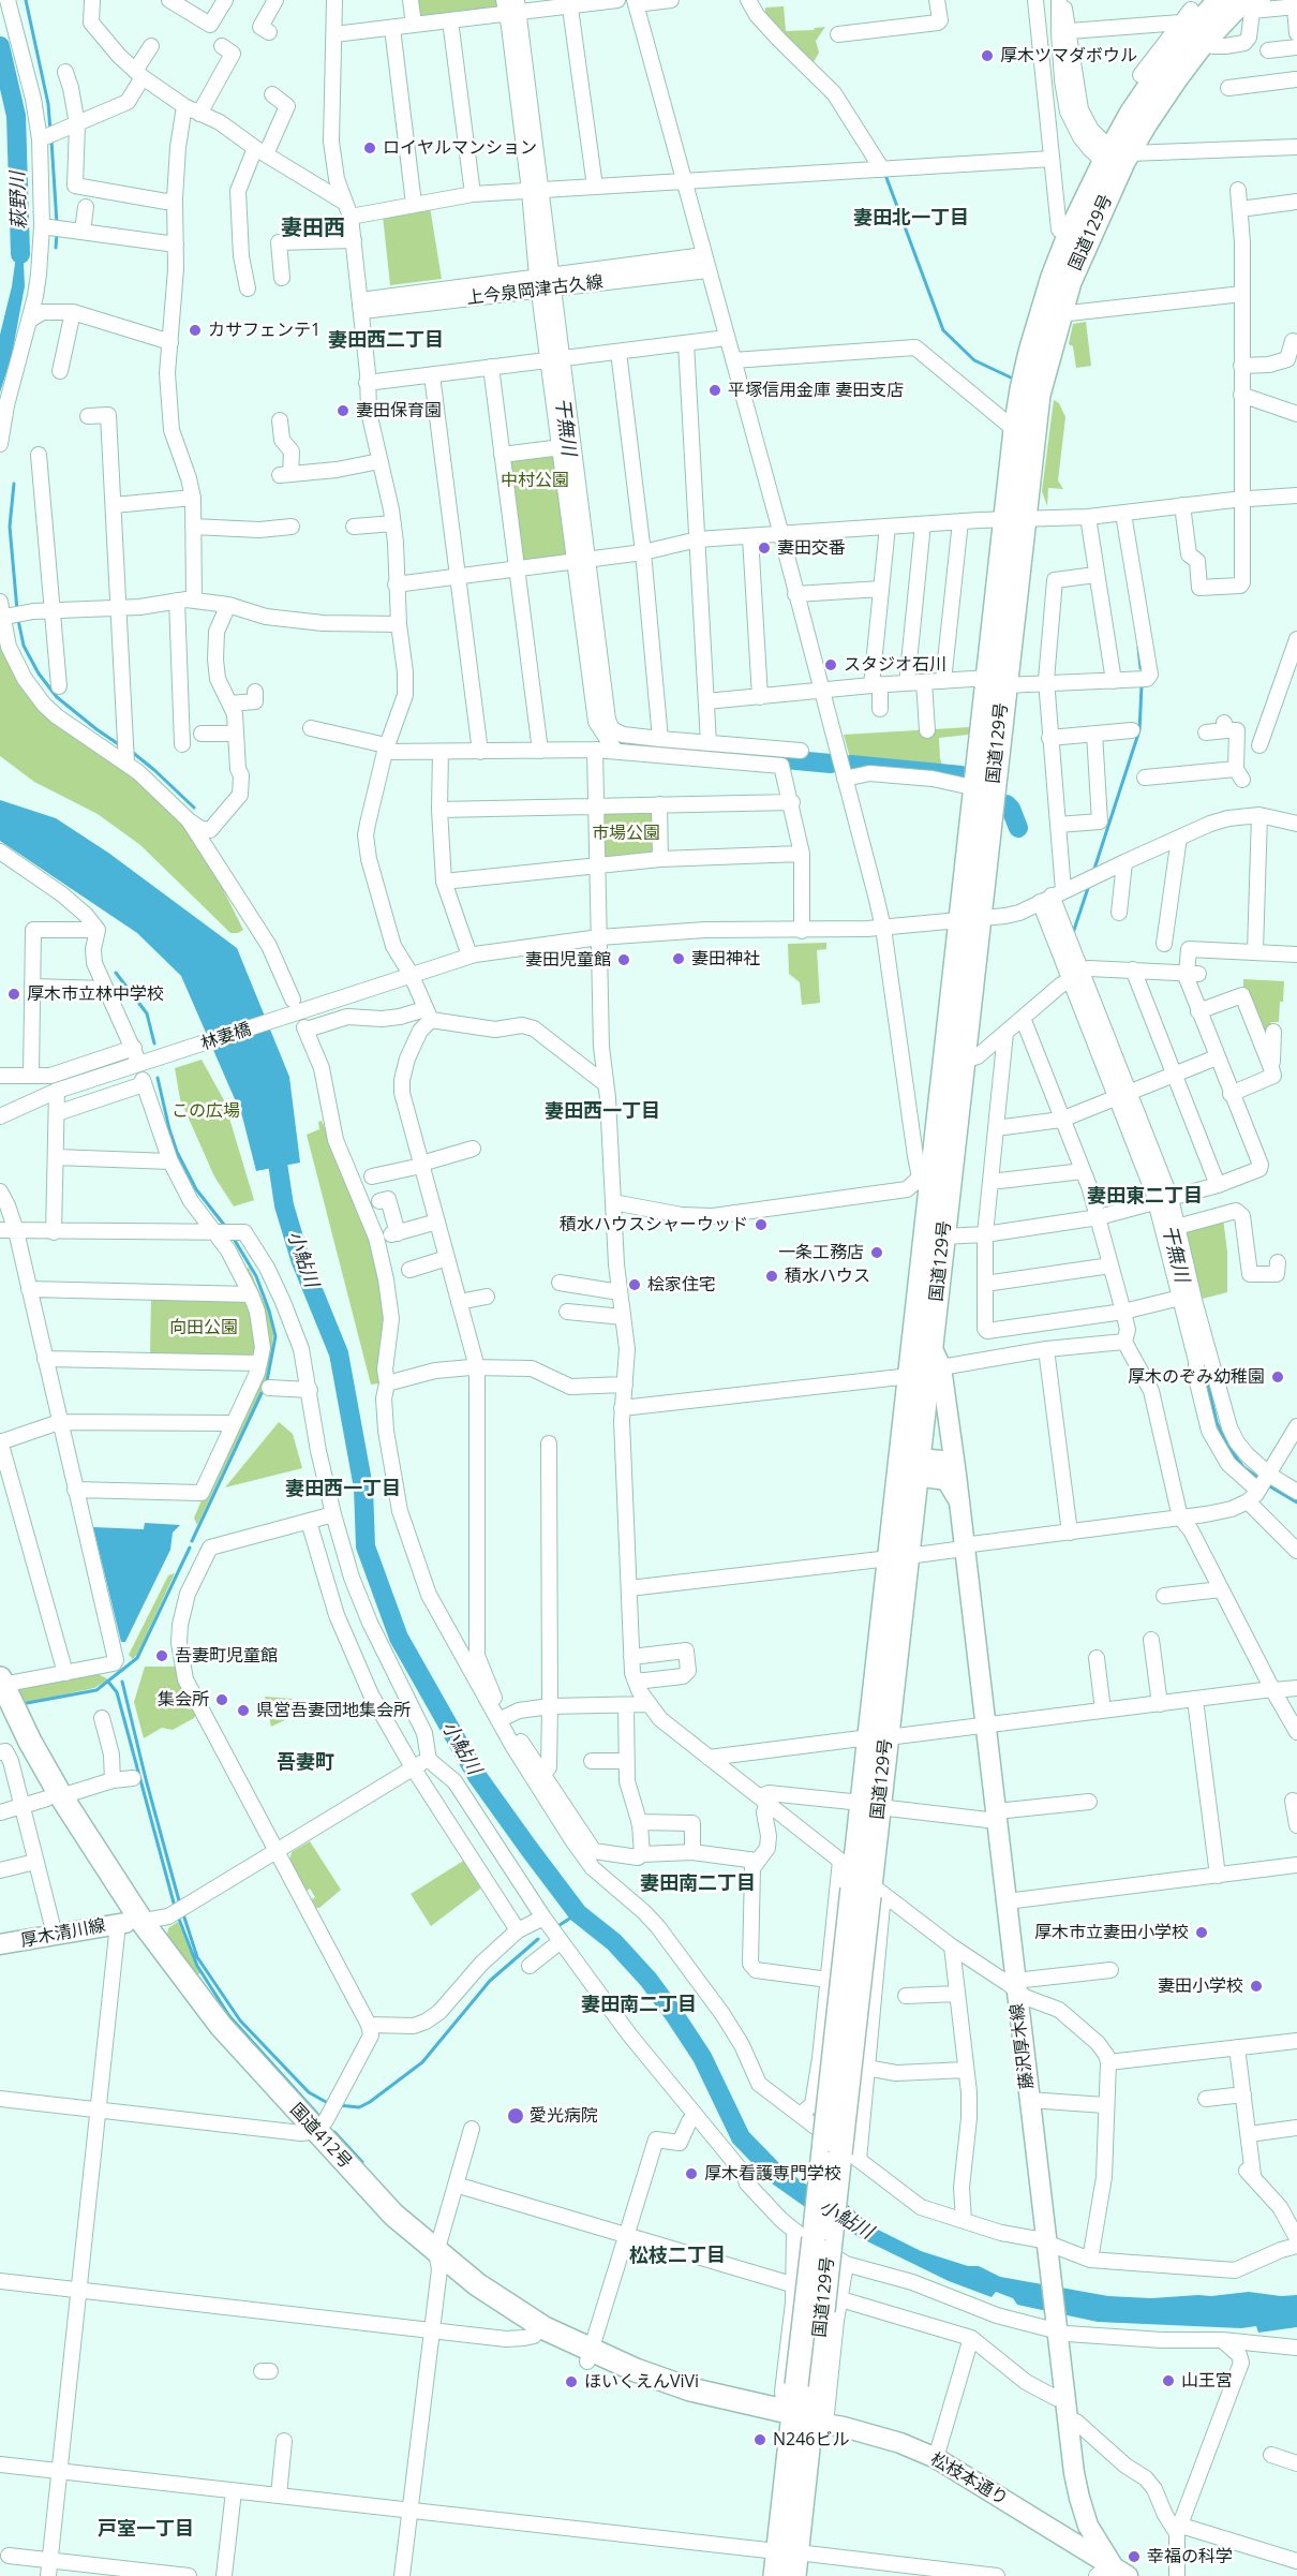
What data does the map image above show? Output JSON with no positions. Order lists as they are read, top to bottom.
{
  "streets": {
    "highway": ["国道129号", "国道412号"],
    "main road": ["厚木清川線", "藤沢厚木線", "松枝本通り"],
    "street": ["上今泉岡津古久線", "林妻橋"]
  },
  "crossings": [
    ["国道129号", "林妻橋"],
    ["国道129号", "藤沢厚木線"],
    ["国道129号", "国道412号"],
    ["国道129号", "松枝本通り"],
    ["厚木清川線", "国道412号"],
    ["藤沢厚木線", "松枝本通り"],
    ["国道412号", "松枝本通り"]
  ],
  "districts": [
    "妻田北一丁目",
    "妻田西",
    "妻田西二丁目",
    "妻田西一丁目",
    "妻田東二丁目",
    "妻田西一丁目",
    "吾妻町",
    "妻田南二丁目",
    "妻田南二丁目",
    "松枝二丁目",
    "戸室一丁目"
  ],
  "water": ["萩野川", "干無川", "小鮎川"],
  "parks": [
    "中村公園",
    "市場公園",
    "この広場",
    "向田公園"
  ],
  "places": [
    "厚木ツマダボウル",
    "ロイヤルマンション",
    "カサフェンテ1",
    "平塚信用金庫 妻田支店",
    "妻田保育園",
    "妻田交番",
    "スタジオ石川",
    "妻田神社",
    "妻田児童館",
    "厚木市立林中学校",
    "積水ハウスシャーウッド",
    "一条工務店",
    "積水ハウス",
    "桧家住宅",
    "厚木のぞみ幼稚園",
    "吾妻町児童館",
    "集会所",
    "県営吾妻団地集会所",
    "厚木市立妻田小学校",
    "妻田小学校",
    "愛光病院",
    "厚木看護専門学校",
    "山王宮",
    "ほいくえんViVi",
    "N246ビル",
    "幸福の科学"
  ]
}
